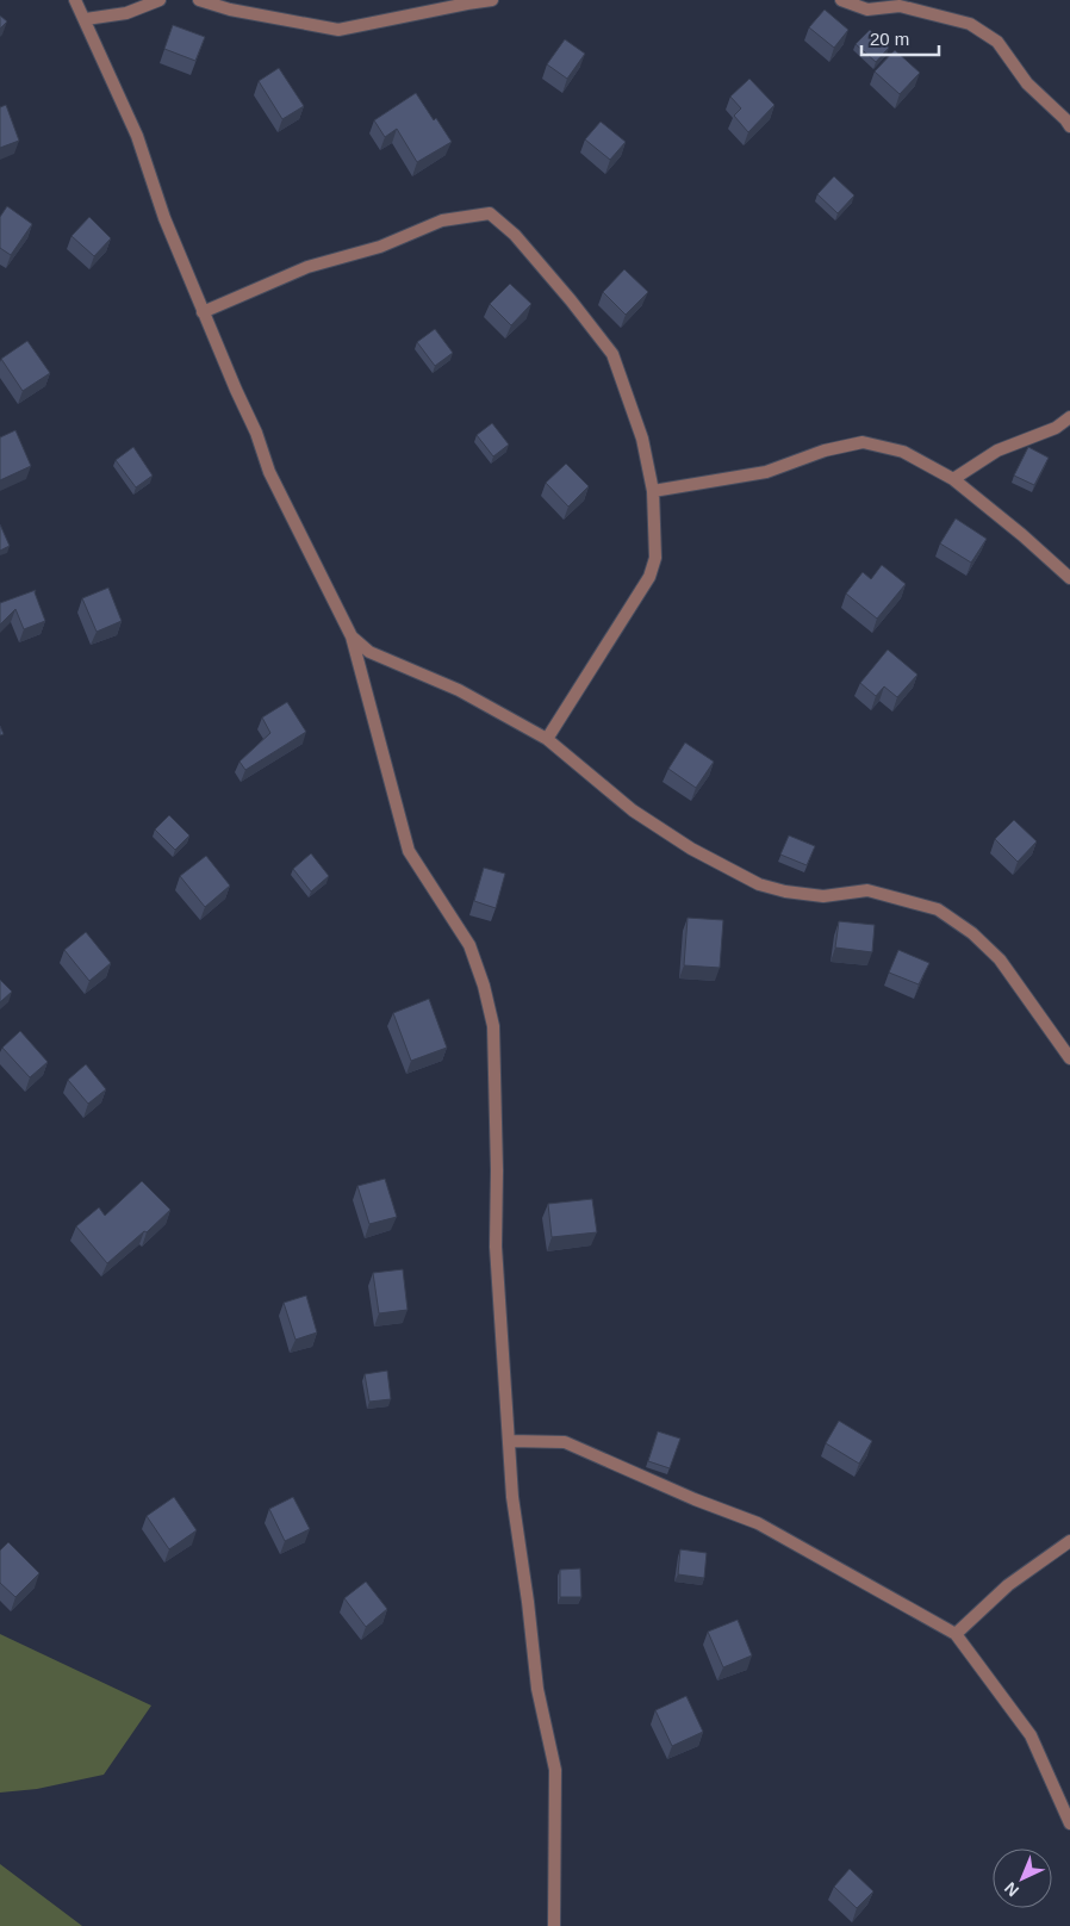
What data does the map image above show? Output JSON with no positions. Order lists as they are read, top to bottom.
{
  "scale_bar": "20 m",
  "north": "bottom left"
}
